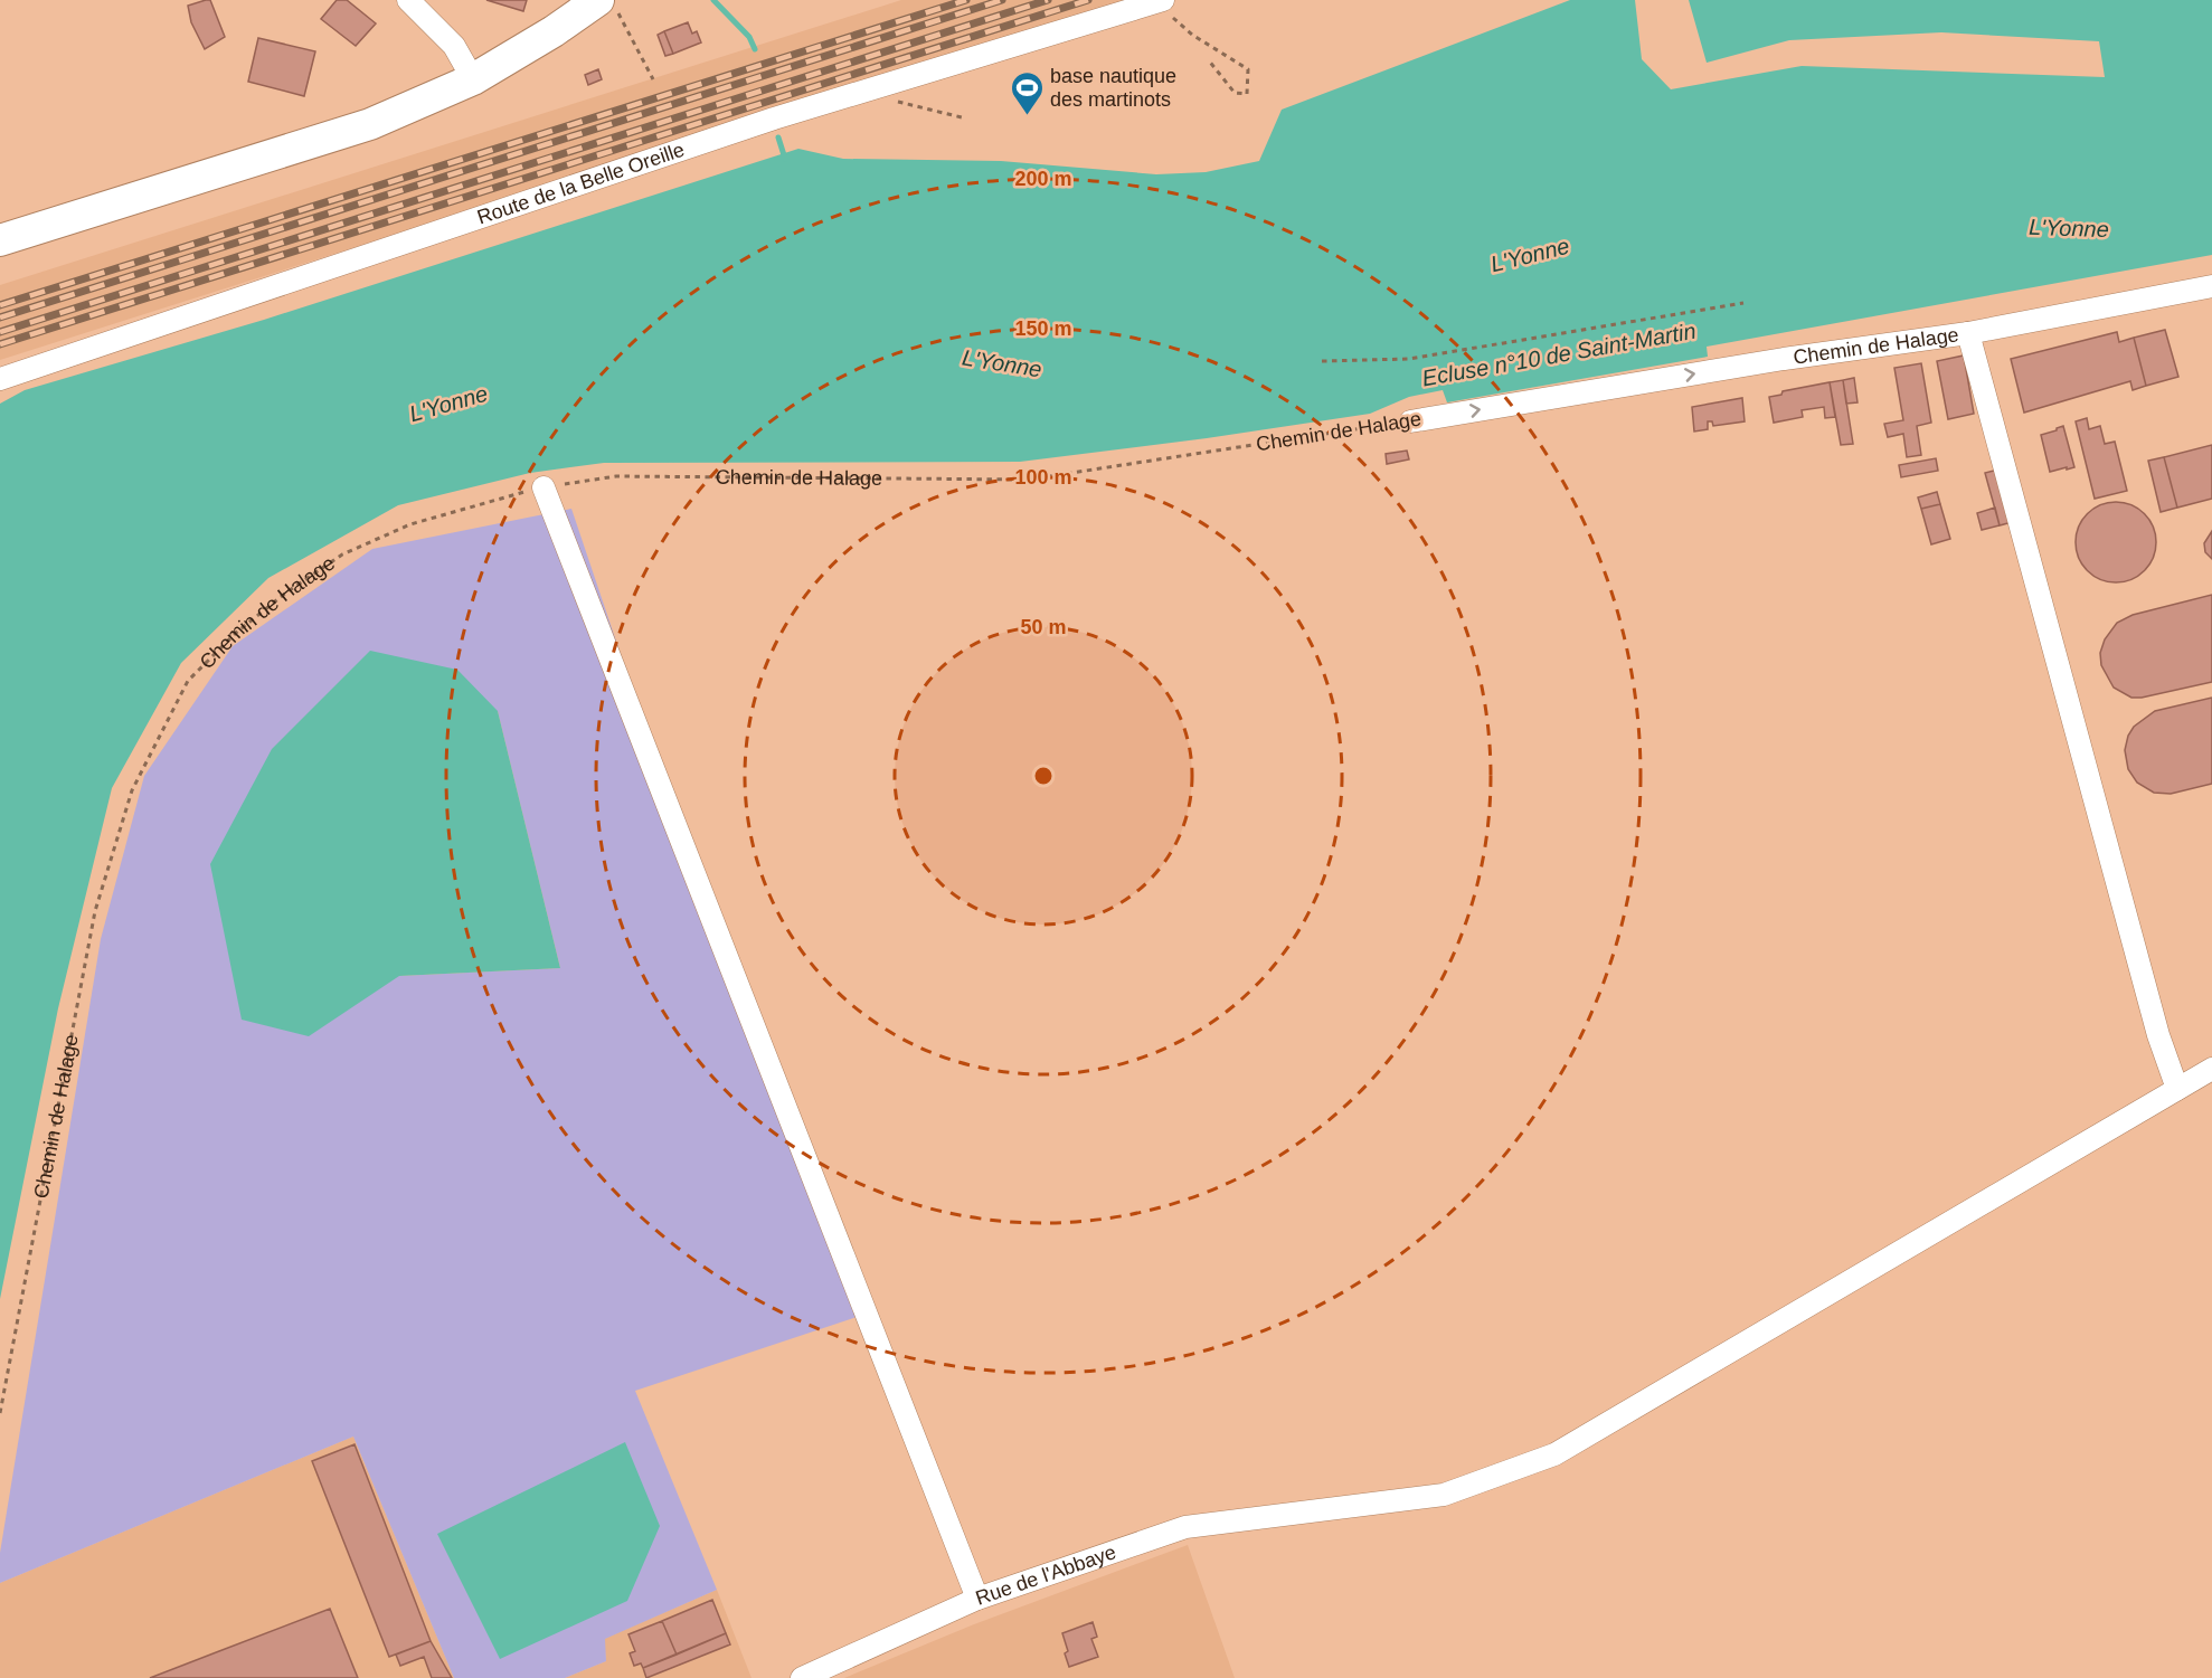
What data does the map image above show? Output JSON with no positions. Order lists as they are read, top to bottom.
{
  "streets": {
    "street": ["Route de la Belle Oreille", "Chemin de Halage", "Rue de l'Abbaye"]
  },
  "water": ["L'Yonne", "Ecluse n°10 de Saint-Martin"],
  "places": {
    "sports": ["base nautique des martinots"]
  },
  "rings": [
    "200 m",
    "150 m",
    "100 m",
    "50 m"
  ]
}
